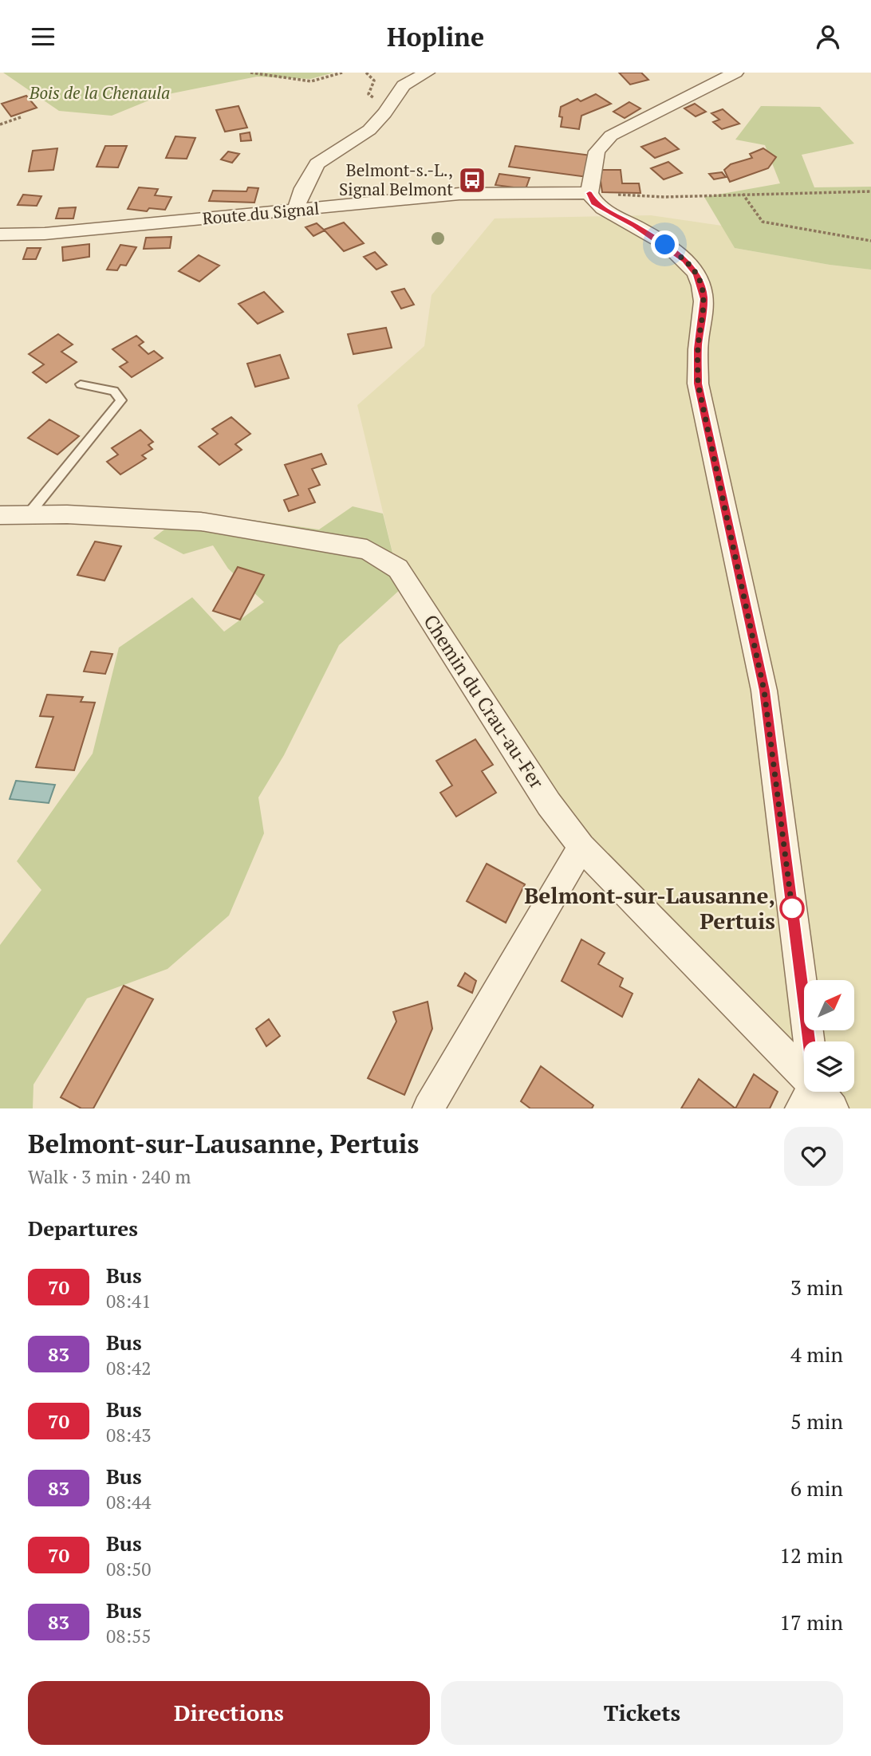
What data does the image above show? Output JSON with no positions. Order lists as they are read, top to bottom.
{
  "streets": {
    "street": ["Route du Signal", "Chemin du Crau-au-Fer"]
  },
  "parks": ["Bois de la Chenaula"],
  "places": {
    "bus stop": ["Belmont-s.-L., Signal Belmont"],
    "other": ["Belmont-sur-Lausanne, Pertuis"]
  },
  "lines": ["bus line 70"],
  "north": "top right",
  "page": {
    "header": "Hopline",
    "heading": [
      ["Belmont-sur-Lausanne, Pertuis", "Walk · 3 min · 240 m"],
      "Departures"
    ],
    "list": [
      {
        "mark": "70",
        "name": "Bus",
        "note": "08:41",
        "value": "3 min"
      },
      {
        "mark": "83",
        "name": "Bus",
        "note": "08:42",
        "value": "4 min"
      },
      {
        "mark": "70",
        "name": "Bus",
        "note": "08:43",
        "value": "5 min"
      },
      {
        "mark": "83",
        "name": "Bus",
        "note": "08:44",
        "value": "6 min"
      },
      {
        "mark": "70",
        "name": "Bus",
        "note": "08:50",
        "value": "12 min"
      },
      {
        "mark": "83",
        "name": "Bus",
        "note": "08:55",
        "value": "17 min"
      }
    ],
    "buttons": ["Directions", "Tickets"]
  }
}
